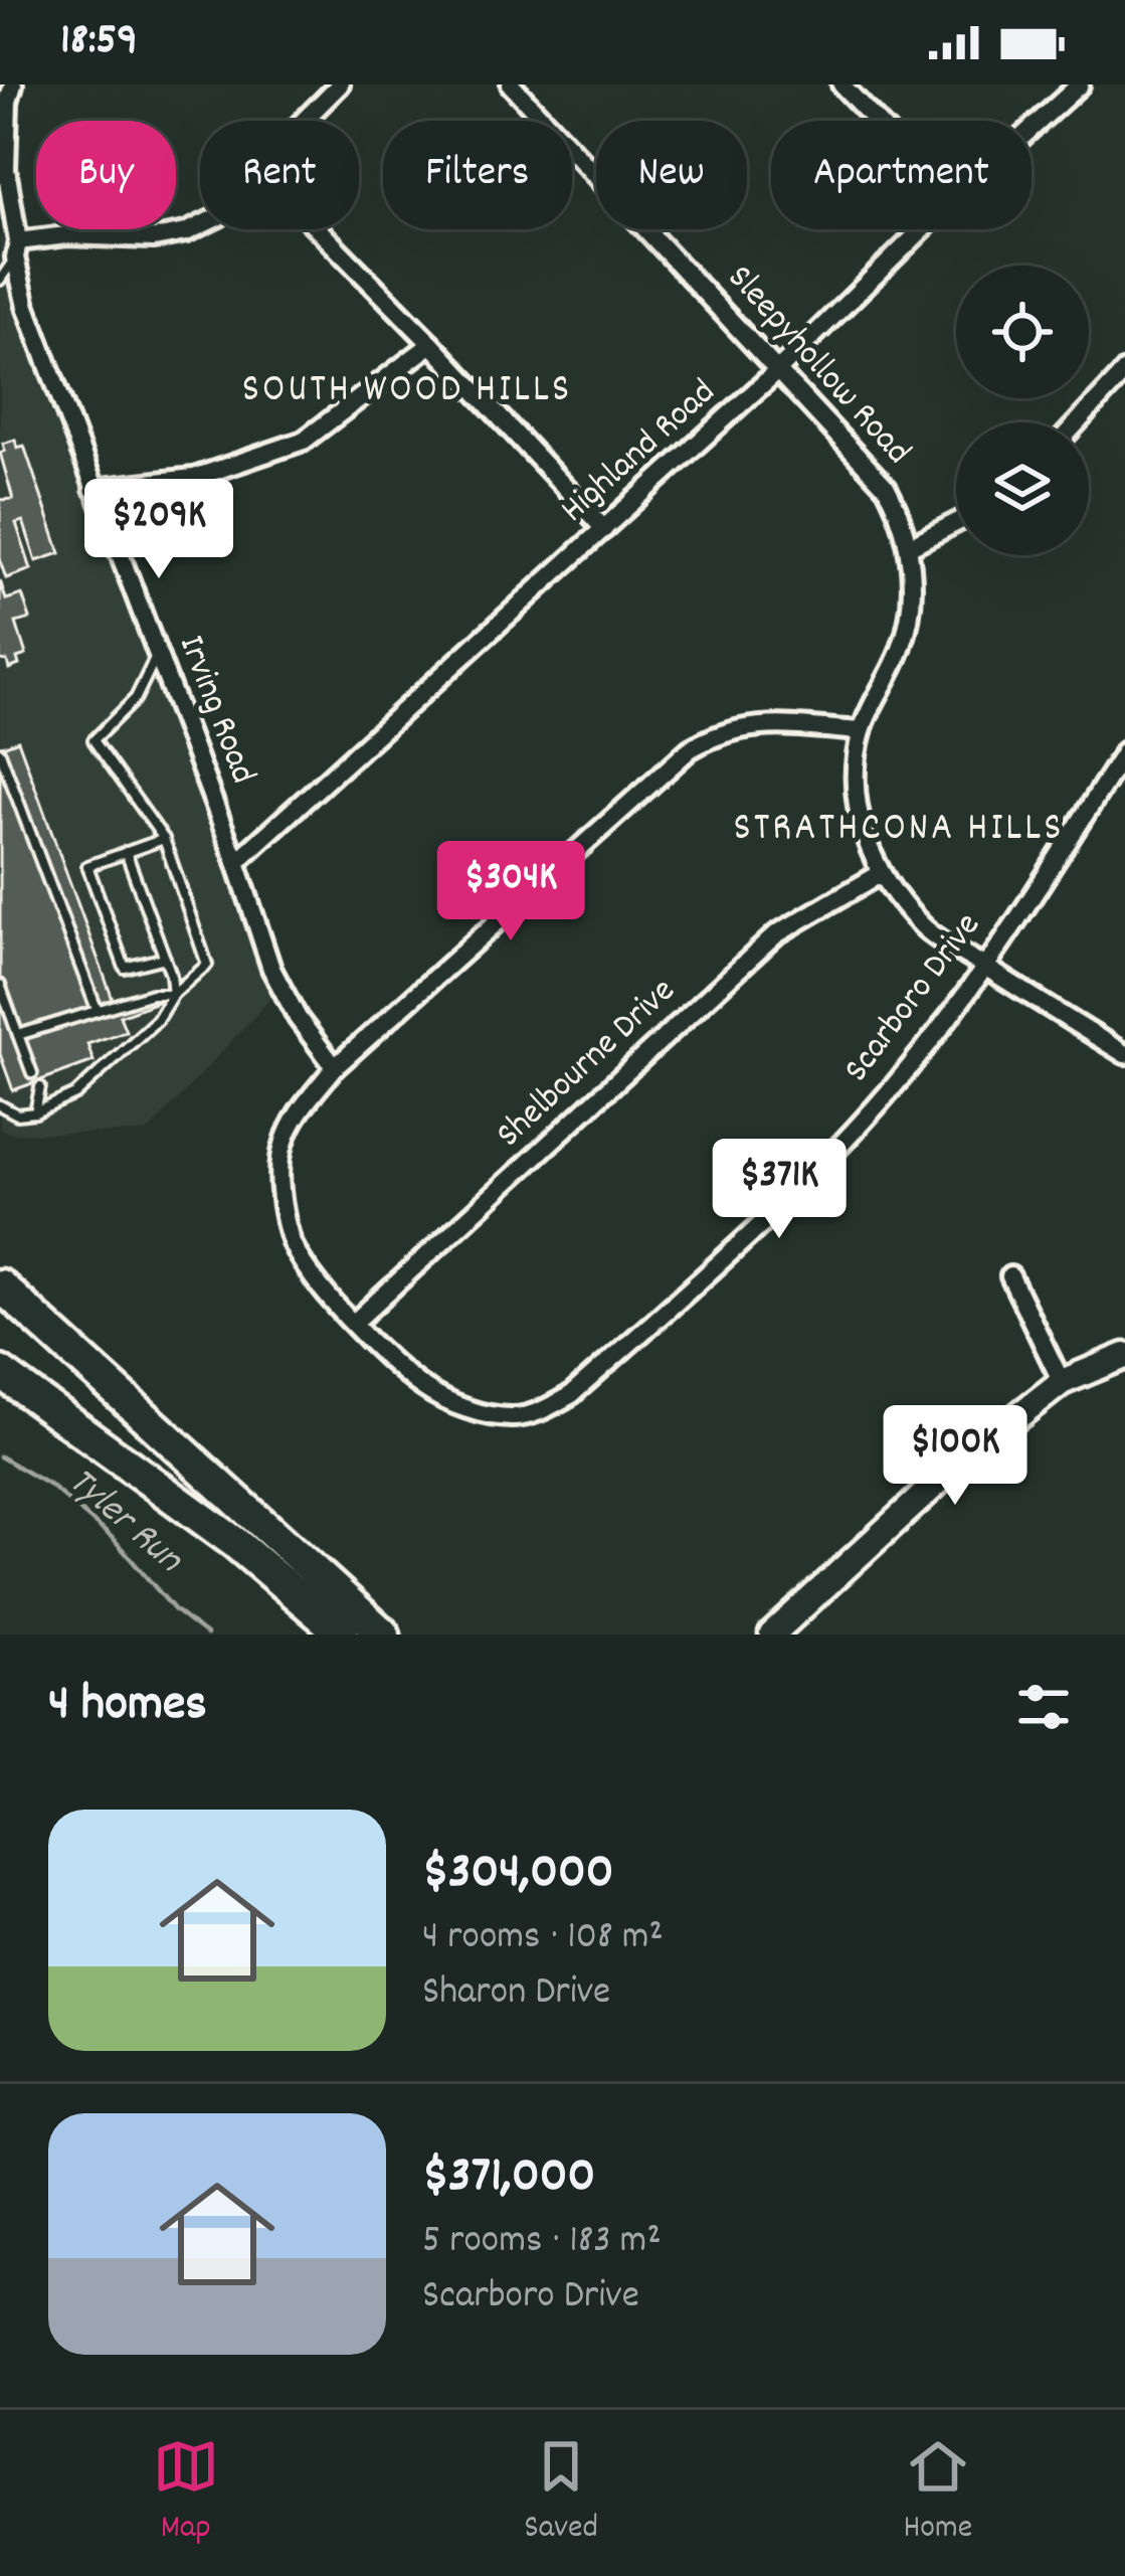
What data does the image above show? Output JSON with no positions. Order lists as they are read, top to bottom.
{
  "streets": {
    "street": [
      "Sleepyhollow Road",
      "Highland Road",
      "Irving Road",
      "Scarboro Drive",
      "Shelbourne Drive"
    ]
  },
  "crossings": [
    ["Sleepyhollow Road", "Highland Road"],
    ["Sleepyhollow Road", "Scarboro Drive"],
    ["Sleepyhollow Road", "Shelbourne Drive"],
    ["Highland Road", "Irving Road"],
    ["Irving Road", "Scarboro Drive"],
    ["Scarboro Drive", "Shelbourne Drive"]
  ],
  "districts": ["SOUTH WOOD HILLS", "STRATHCONA HILLS"],
  "water": ["Tyler Run"],
  "page": {
    "status": "18:59",
    "chip": [
      "Buy",
      "Rent",
      "Filters",
      "New",
      "Apartment"
    ],
    "price": [
      "$209K",
      "$304K",
      "$371K",
      "$100K"
    ],
    "heading": "4 homes",
    "list": [
      {
        "name": "$304,000",
        "note": "4 rooms · 108 m² · Sharon Drive"
      },
      {
        "name": "$371,000",
        "note": "5 rooms · 183 m² · Scarboro Drive"
      }
    ],
    "tabs": ["Map", "Saved", "Home"]
  }
}
